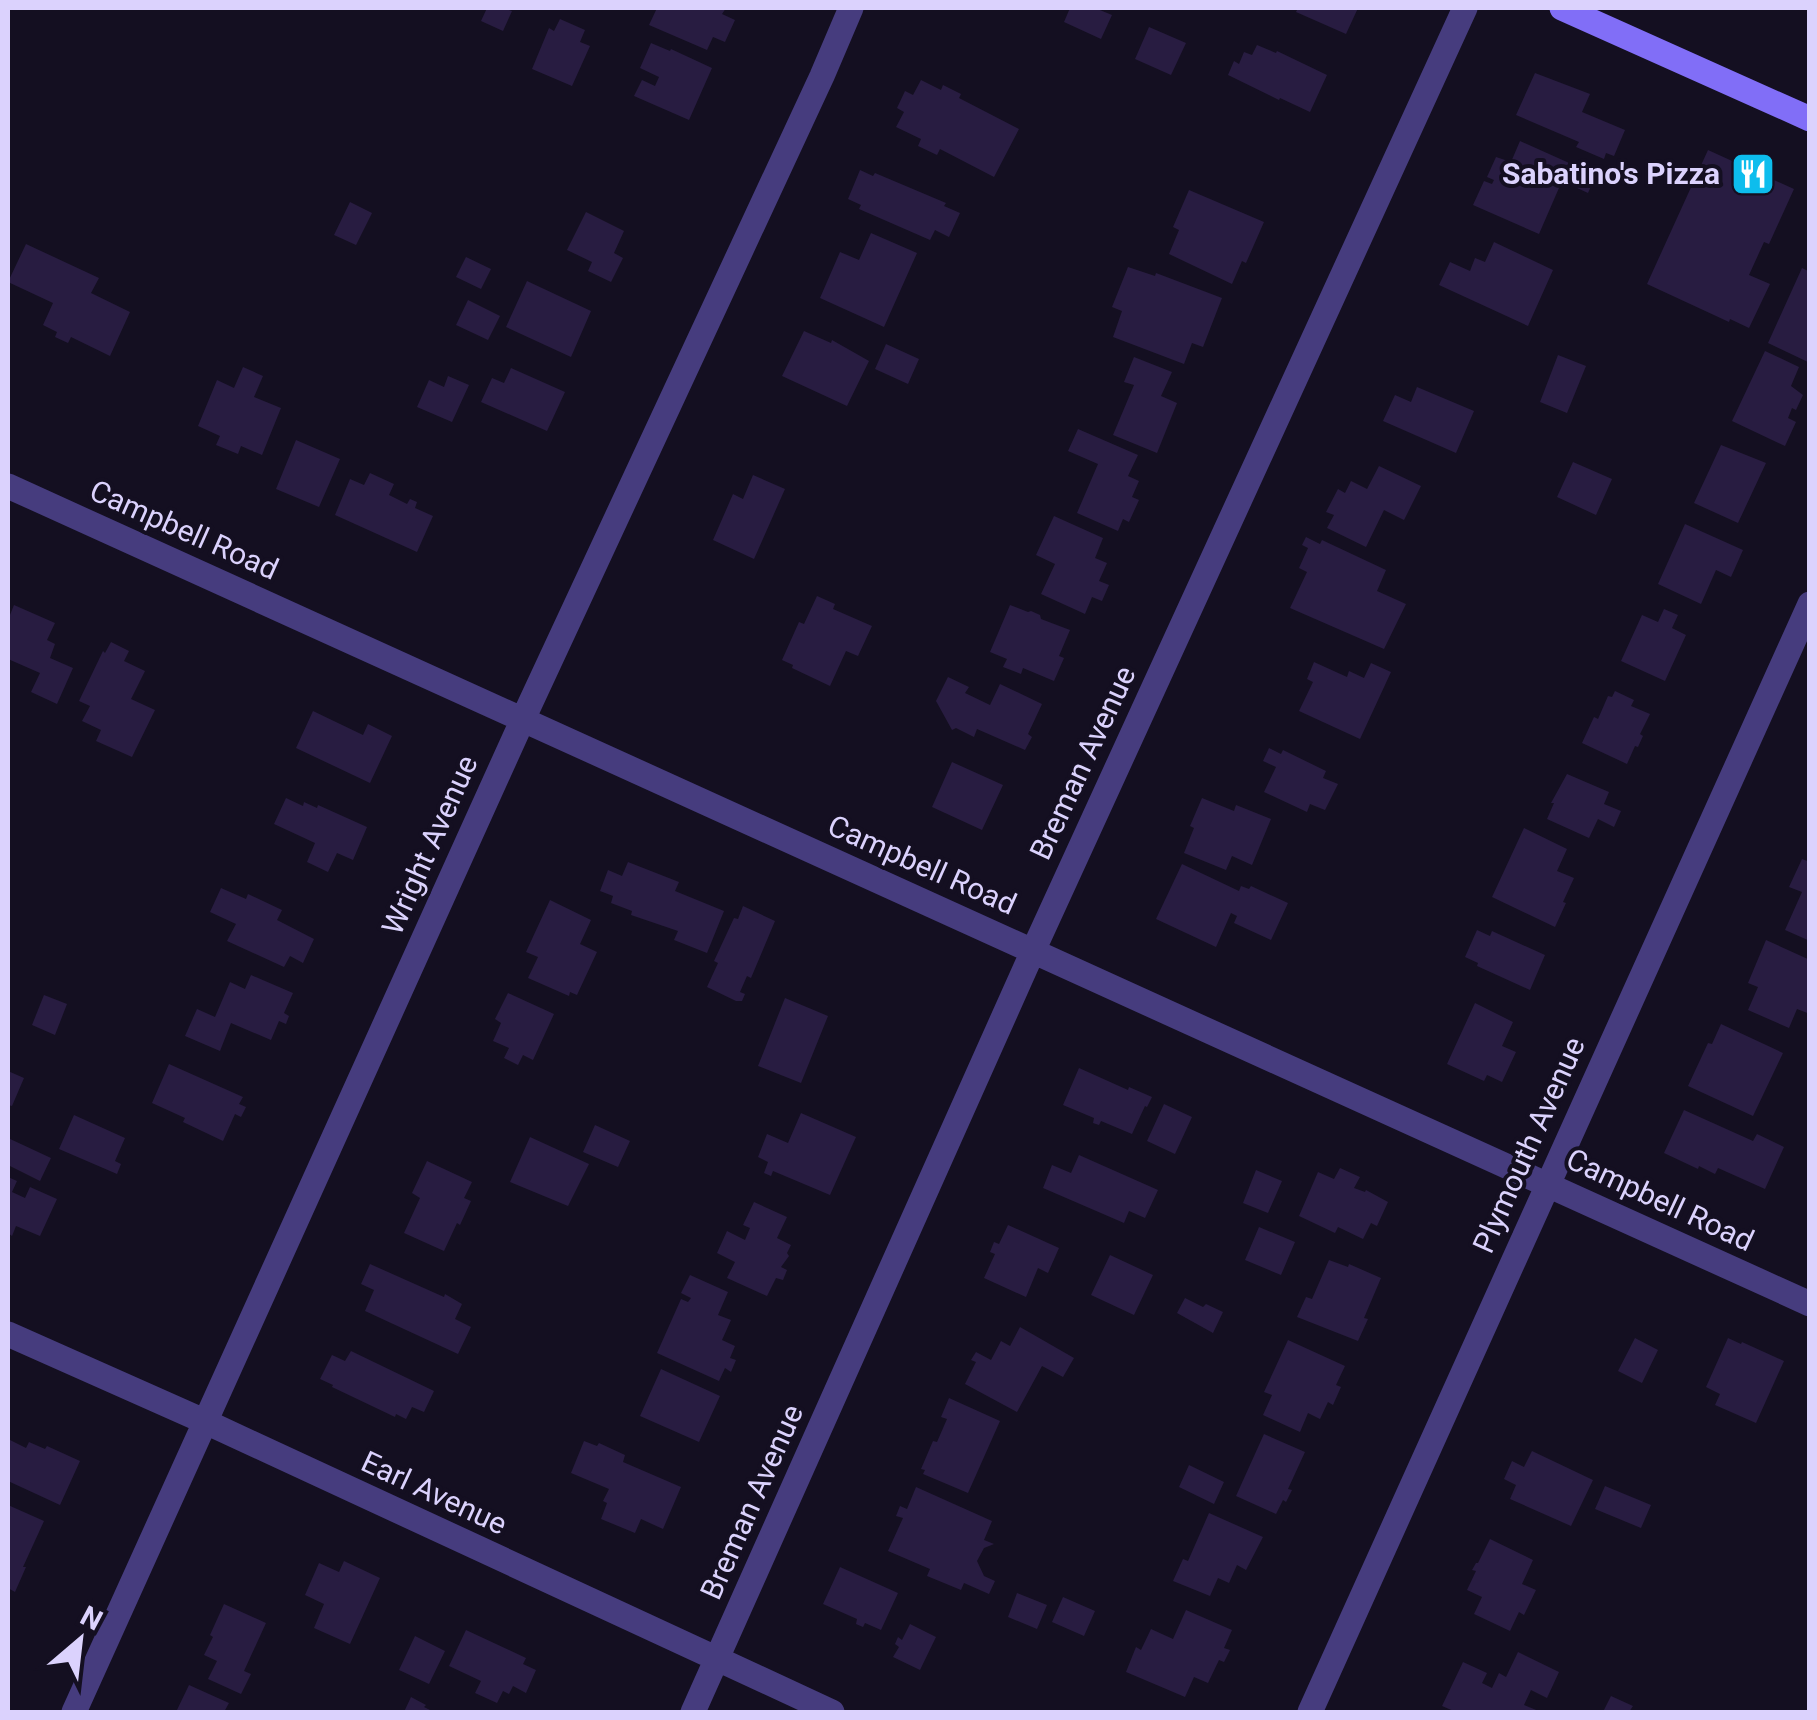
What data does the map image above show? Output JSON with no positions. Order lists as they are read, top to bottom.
{
  "streets": {
    "street": [
      "Campbell Road",
      "Breman Avenue",
      "Wright Avenue",
      "Plymouth Avenue",
      "Earl Avenue"
    ]
  },
  "crossings": [
    ["Campbell Road", "Breman Avenue"],
    ["Campbell Road", "Wright Avenue"],
    ["Campbell Road", "Plymouth Avenue"],
    ["Breman Avenue", "Earl Avenue"],
    ["Wright Avenue", "Earl Avenue"]
  ],
  "places": {
    "restaurant": ["Sabatino's Pizza"]
  },
  "north": "top right"
}
